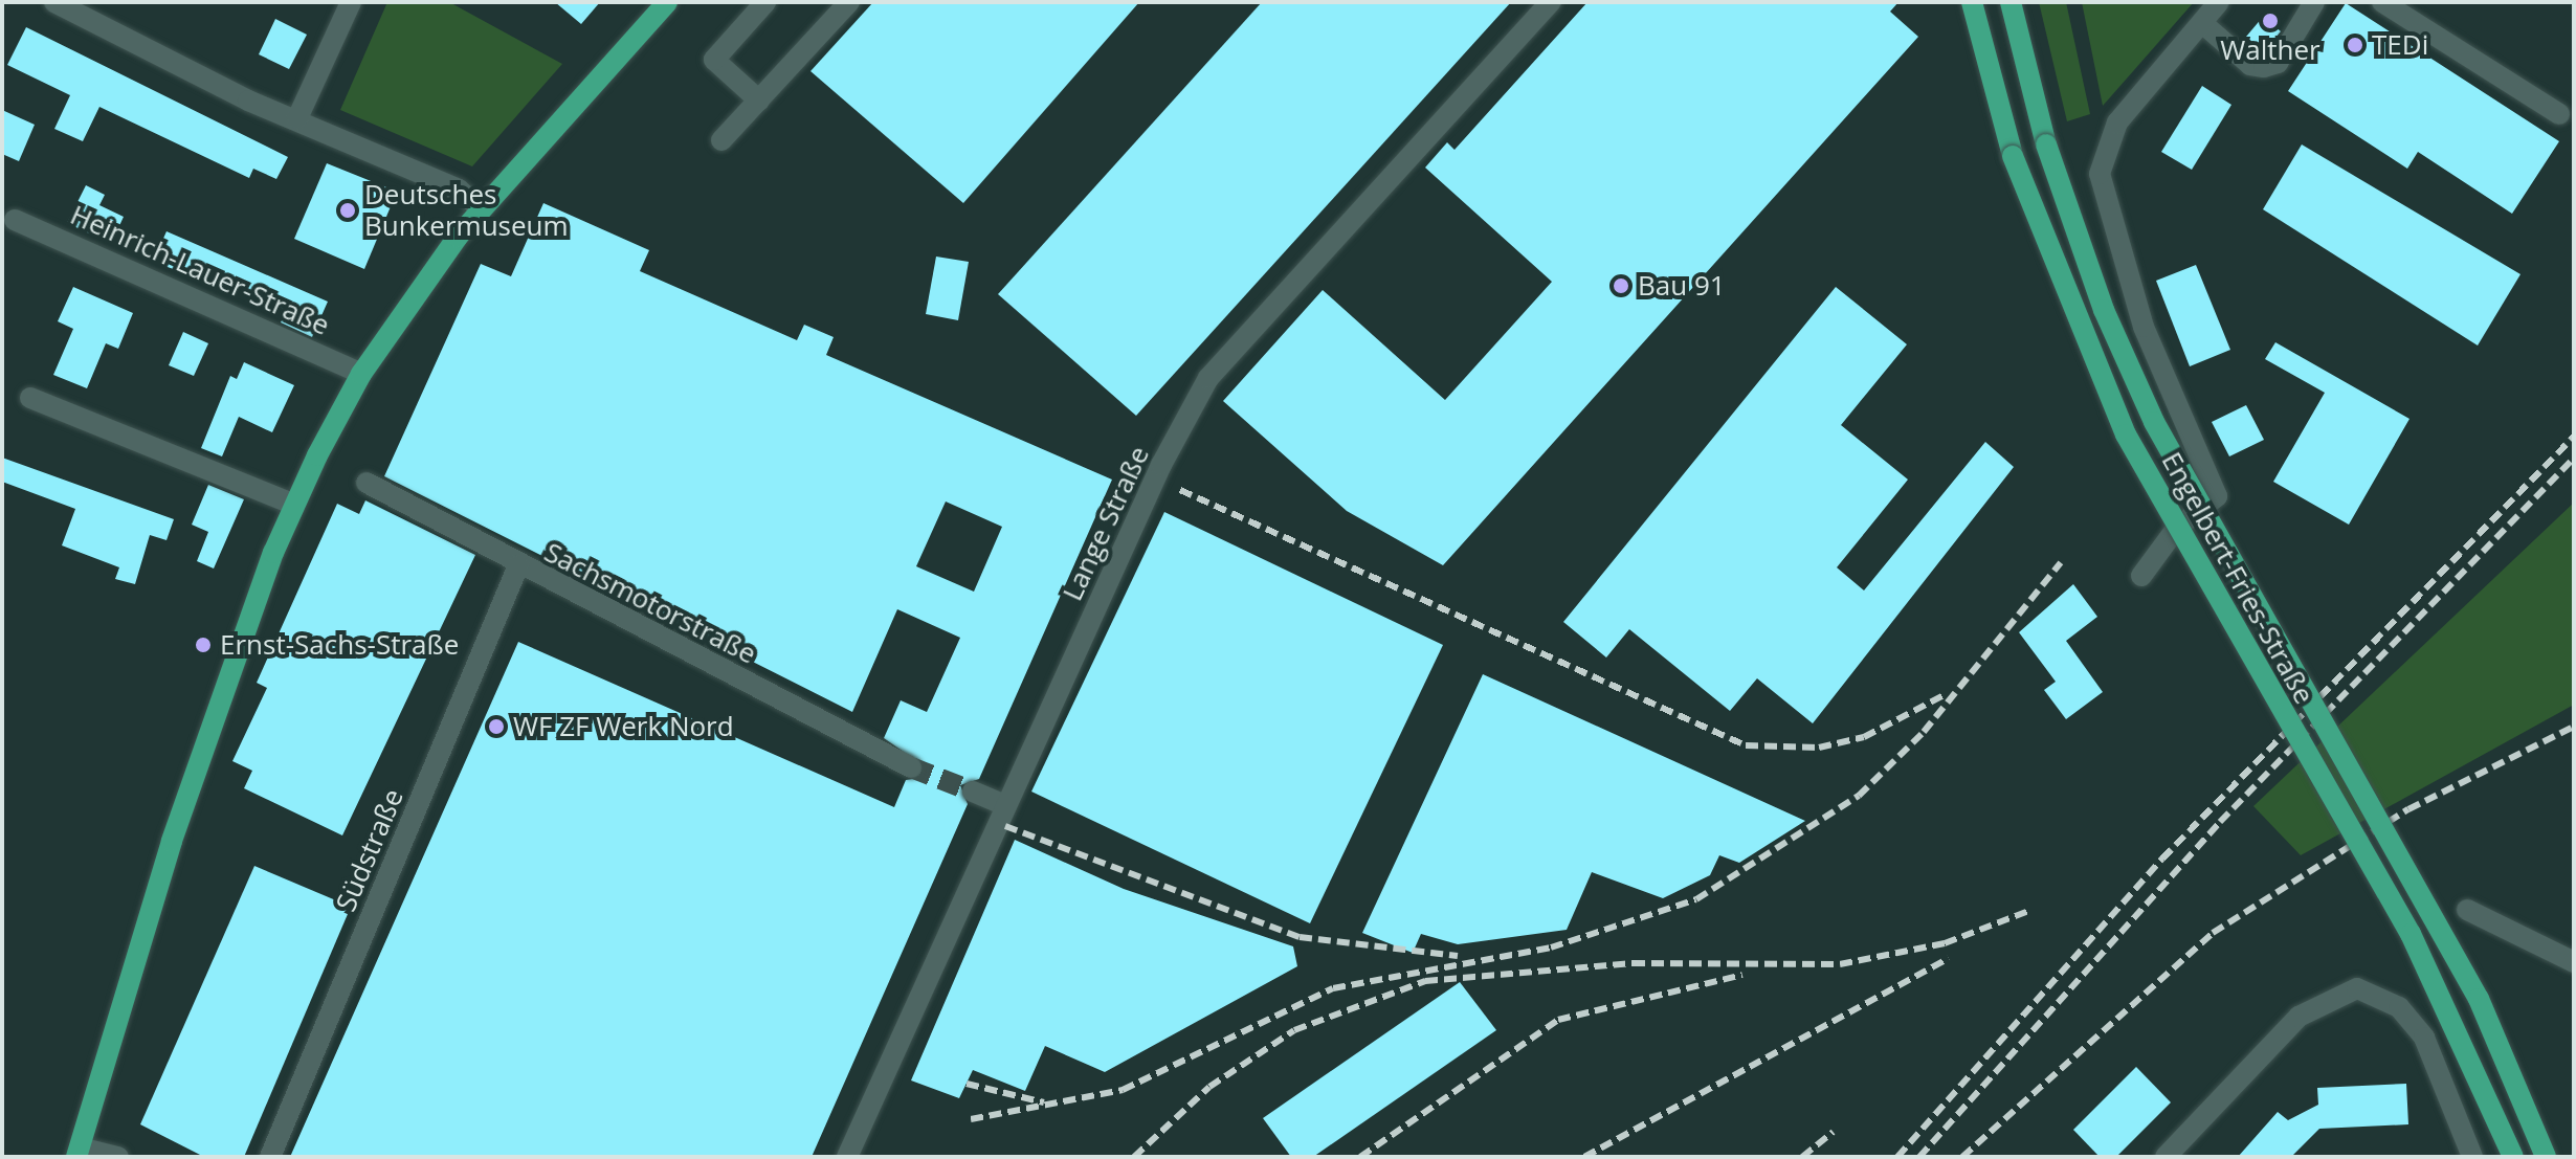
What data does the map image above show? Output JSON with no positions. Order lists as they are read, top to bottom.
{
  "streets": {
    "main road": ["Engelbert-Fries-Straße"],
    "street": [
      "Heinrich-Lauer-Straße",
      "Lange Straße",
      "Sachsmotorstraße",
      "Südstraße"
    ]
  },
  "crossings": [
    ["Sachsmotorstraße", "Südstraße"]
  ],
  "places": [
    "Walther",
    "TEDi",
    "Deutsches Bunkermuseum",
    "Bau 91",
    "Ernst-Sachs-Straße",
    "WF ZF Werk Nord"
  ]
}
